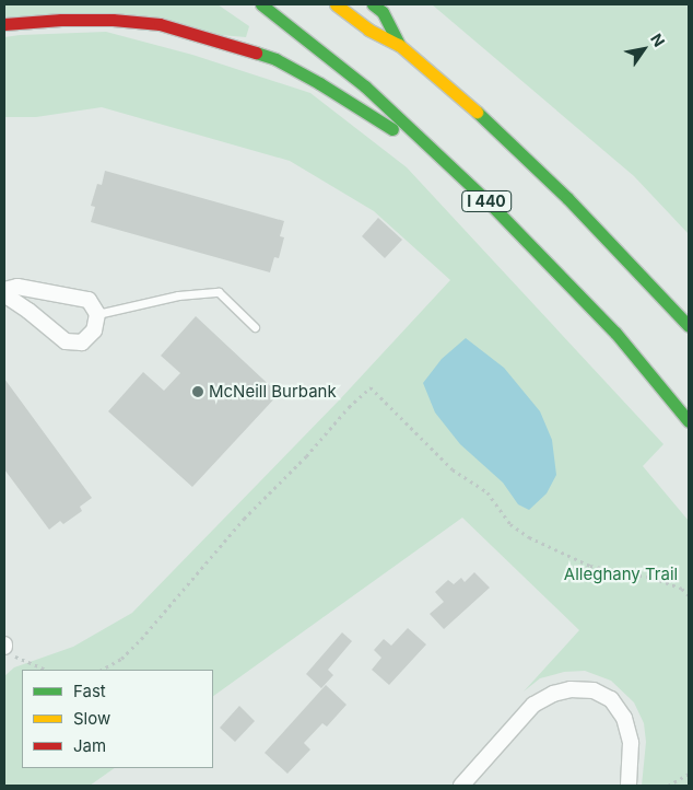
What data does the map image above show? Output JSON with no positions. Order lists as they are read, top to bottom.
{
  "streets": {
    "highway": ["I 440"]
  },
  "parks": ["Alleghany Trail"],
  "places": ["McNeill Burbank"],
  "legend": ["Fast", "Slow", "Jam"],
  "north": "top right"
}
